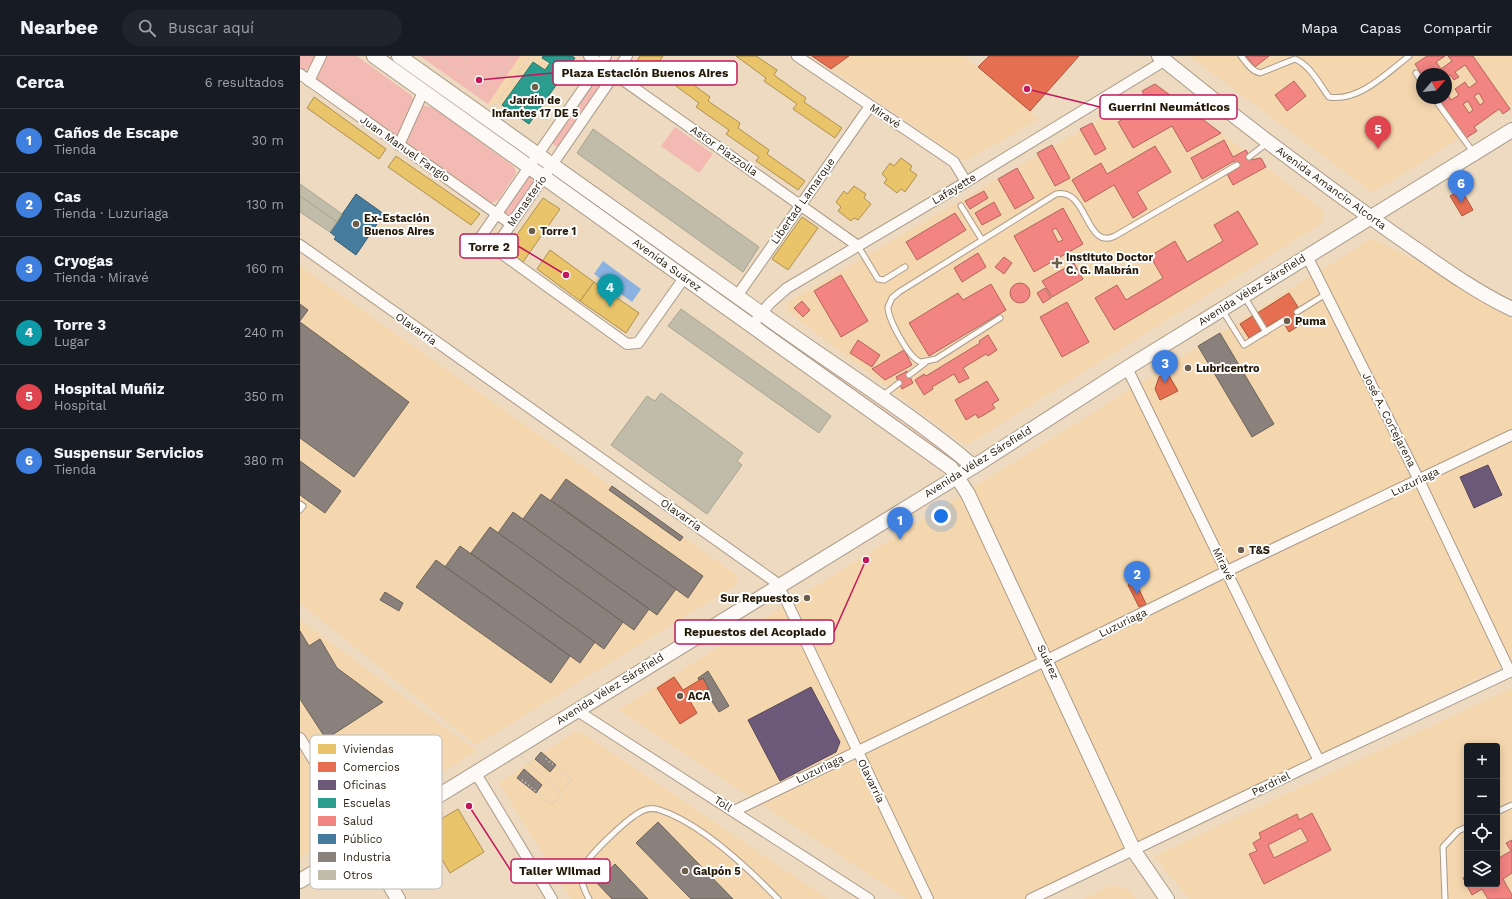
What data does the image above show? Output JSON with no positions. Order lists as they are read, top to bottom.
{
  "streets": {
    "main road": [
      "Avenida Amancio Alcorta",
      "Avenida Suárez",
      "Avenida Vélez Sársfield",
      "Suárez"
    ],
    "street": [
      "Miravé",
      "Juan Manuel Fangio",
      "Astor Piazzolla",
      "Lafayette",
      "Monasterio",
      "Libertad Lamarque",
      "Olavarría",
      "José A. Cortejarena",
      "Luzuriaga",
      "Perdriel",
      "Toll"
    ]
  },
  "crossings": [
    ["Miravé", "Lafayette"],
    ["Miravé", "Libertad Lamarque"],
    ["Miravé", "Avenida Vélez Sársfield"],
    ["Miravé", "Luzuriaga"],
    ["Miravé", "Perdriel"],
    ["Juan Manuel Fangio", "Monasterio"],
    ["Astor Piazzolla", "Lafayette"],
    ["Astor Piazzolla", "Monasterio"],
    ["Astor Piazzolla", "Libertad Lamarque"],
    ["Avenida Amancio Alcorta", "Lafayette"],
    ["Avenida Amancio Alcorta", "Avenida Vélez Sársfield"],
    ["Lafayette", "Avenida Suárez"],
    ["Monasterio", "Avenida Suárez"],
    ["Libertad Lamarque", "Avenida Suárez"],
    ["Avenida Suárez", "Avenida Vélez Sársfield"],
    ["Avenida Suárez", "Suárez"],
    ["Avenida Vélez Sársfield", "Olavarría"],
    ["Avenida Vélez Sársfield", "José A. Cortejarena"],
    ["Avenida Vélez Sársfield", "Suárez"],
    ["Avenida Vélez Sársfield", "Toll"],
    ["Olavarría", "Luzuriaga"],
    ["José A. Cortejarena", "Luzuriaga"],
    ["José A. Cortejarena", "Perdriel"],
    ["Luzuriaga", "Suárez"],
    ["Luzuriaga", "Toll"],
    ["Suárez", "Perdriel"]
  ],
  "places": {
    "other": [
      "Plaza Estación Buenos Aires",
      "Jardín de Infantes 17 DE 5",
      "Guerrini Neumáticos",
      "Ex-Estación Buenos Aires",
      "Torre 1",
      "Torre 2",
      "Puma",
      "Lubricentro",
      "T&S",
      "Repuestos del Acoplado",
      "Sur Repuestos",
      "ACA",
      "Taller Wilmad",
      "Galpón 5"
    ],
    "health": ["Instituto Doctor C. G. Malbrán"]
  },
  "legend": [
    "Viviendas",
    "Comercios",
    "Oficinas",
    "Escuelas",
    "Salud",
    "Público",
    "Industria",
    "Otros"
  ],
  "north": "top right",
  "page": {
    "header": "Nearbee",
    "search": "Buscar aquí",
    "nav": ["Mapa", "Capas", "Compartir"],
    "heading": ["Cerca", "6 resultados"],
    "list": [
      {
        "mark": "1",
        "name": "Caños de Escape",
        "note": "Tienda",
        "value": "30 m"
      },
      {
        "mark": "2",
        "name": "Cas",
        "note": "Tienda · Luzuriaga",
        "value": "130 m"
      },
      {
        "mark": "3",
        "name": "Cryogas",
        "note": "Tienda · Miravé",
        "value": "160 m"
      },
      {
        "mark": "4",
        "name": "Torre 3",
        "note": "Lugar",
        "value": "240 m"
      },
      {
        "mark": "5",
        "name": "Hospital Muñiz",
        "note": "Hospital",
        "value": "350 m"
      },
      {
        "mark": "6",
        "name": "Suspensur Servicios",
        "note": "Tienda",
        "value": "380 m"
      }
    ],
    "pins": [
      "5",
      "6",
      "4",
      "3",
      "1",
      "2"
    ],
    "map_buttons": ["+", "−"]
  }
}
